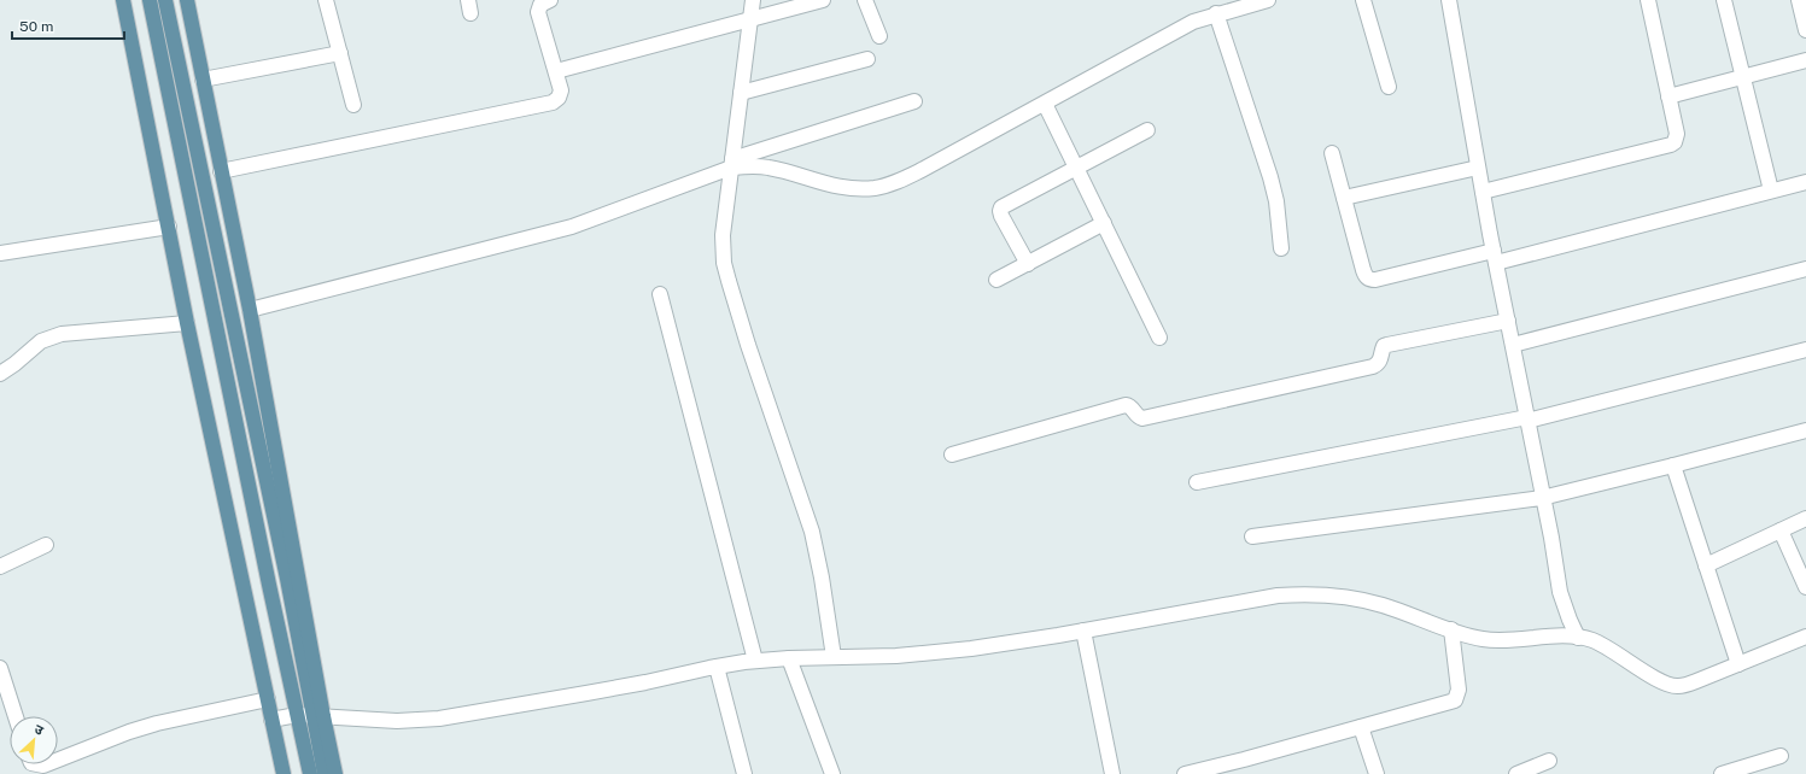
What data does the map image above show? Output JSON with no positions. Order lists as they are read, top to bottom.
{
  "scale_bar": "50 m",
  "north": "top right"
}
